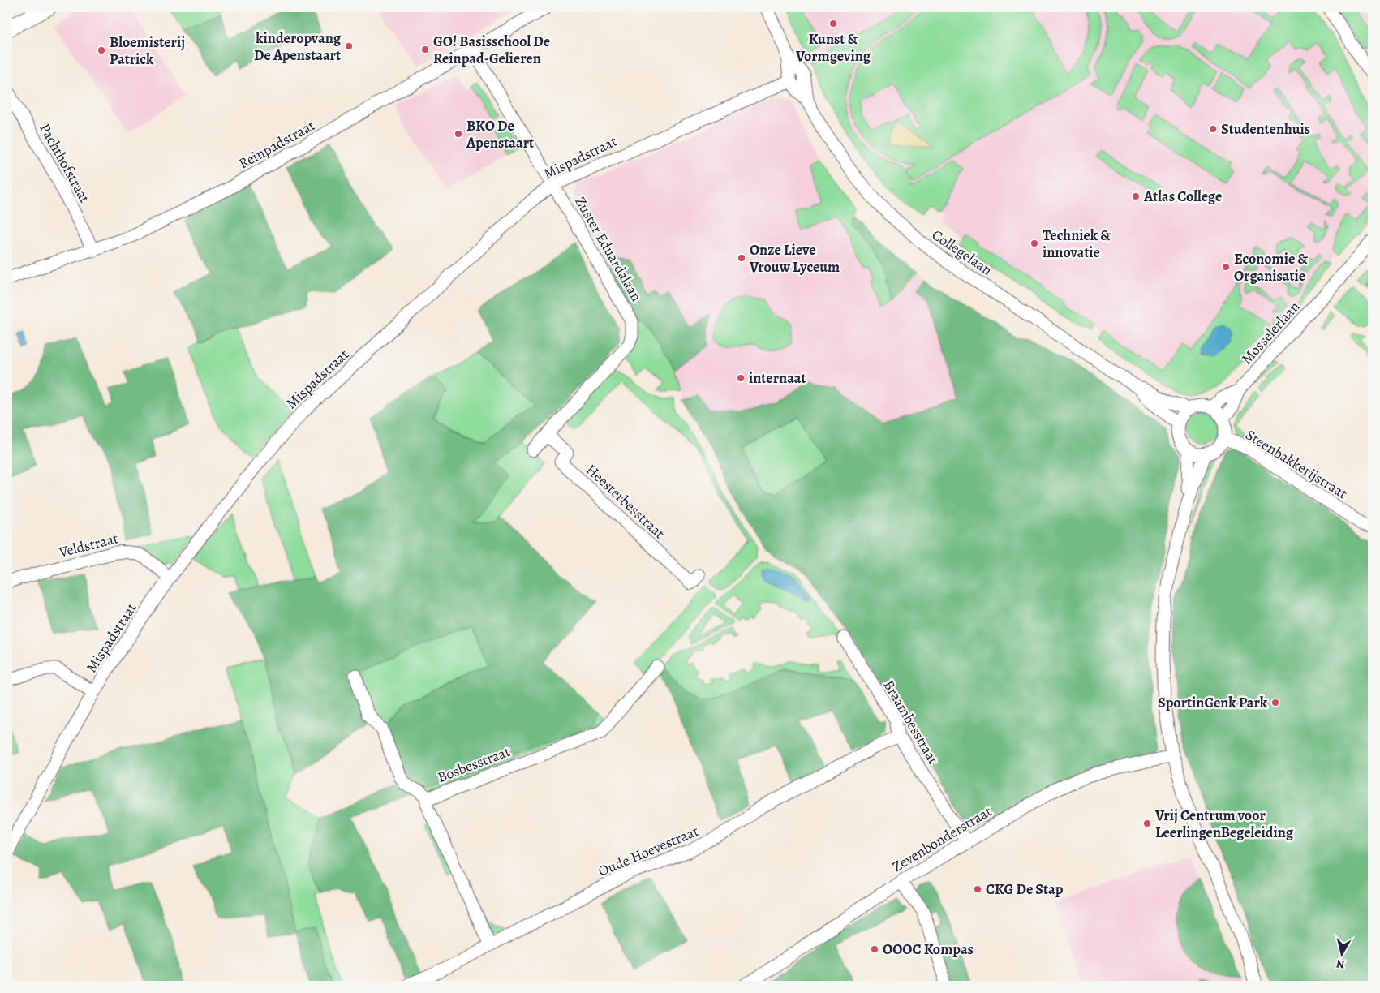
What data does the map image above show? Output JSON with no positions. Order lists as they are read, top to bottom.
{
  "streets": {
    "street": [
      "Reinpadstraat",
      "Mispadstraat",
      "Pachthofstraat",
      "Zuster Eduardalaan",
      "Collegelaan",
      "Mosselerlaan",
      "Steenbakkerijstraat",
      "Heesterbesstraat",
      "Veldstraat",
      "Braambesstraat",
      "Bosbesstraat",
      "Zevenbonderstraat",
      "Oude Hoevestraat"
    ]
  },
  "crossings": [
    ["Reinpadstraat", "Pachthofstraat"],
    ["Reinpadstraat", "Zuster Eduardalaan"],
    ["Mispadstraat", "Zuster Eduardalaan"],
    ["Mispadstraat", "Collegelaan"],
    ["Mispadstraat", "Veldstraat"],
    ["Zuster Eduardalaan", "Heesterbesstraat"],
    ["Collegelaan", "Mosselerlaan"],
    ["Collegelaan", "Steenbakkerijstraat"],
    ["Mosselerlaan", "Steenbakkerijstraat"],
    ["Braambesstraat", "Zevenbonderstraat"],
    ["Braambesstraat", "Oude Hoevestraat"],
    ["Bosbesstraat", "Oude Hoevestraat"]
  ],
  "places": [
    "Kunst & Vormgeving",
    "kinderopvang De Apenstaart",
    "GO! Basisschool De Reinpad-Gelieren",
    "Bloemisterij Patrick",
    "Studentenhuis",
    "BKO De Apenstaart",
    "Atlas College",
    "Techniek & innovatie",
    "Onze Lieve Vrouw Lyceum",
    "Economie & Organisatie",
    "internaat",
    "SportinGenk Park",
    "Vrij Centrum voor LeerlingenBegeleiding",
    "CKG De Stap",
    "OOOC Kompas"
  ],
  "north": "bottom"
}
